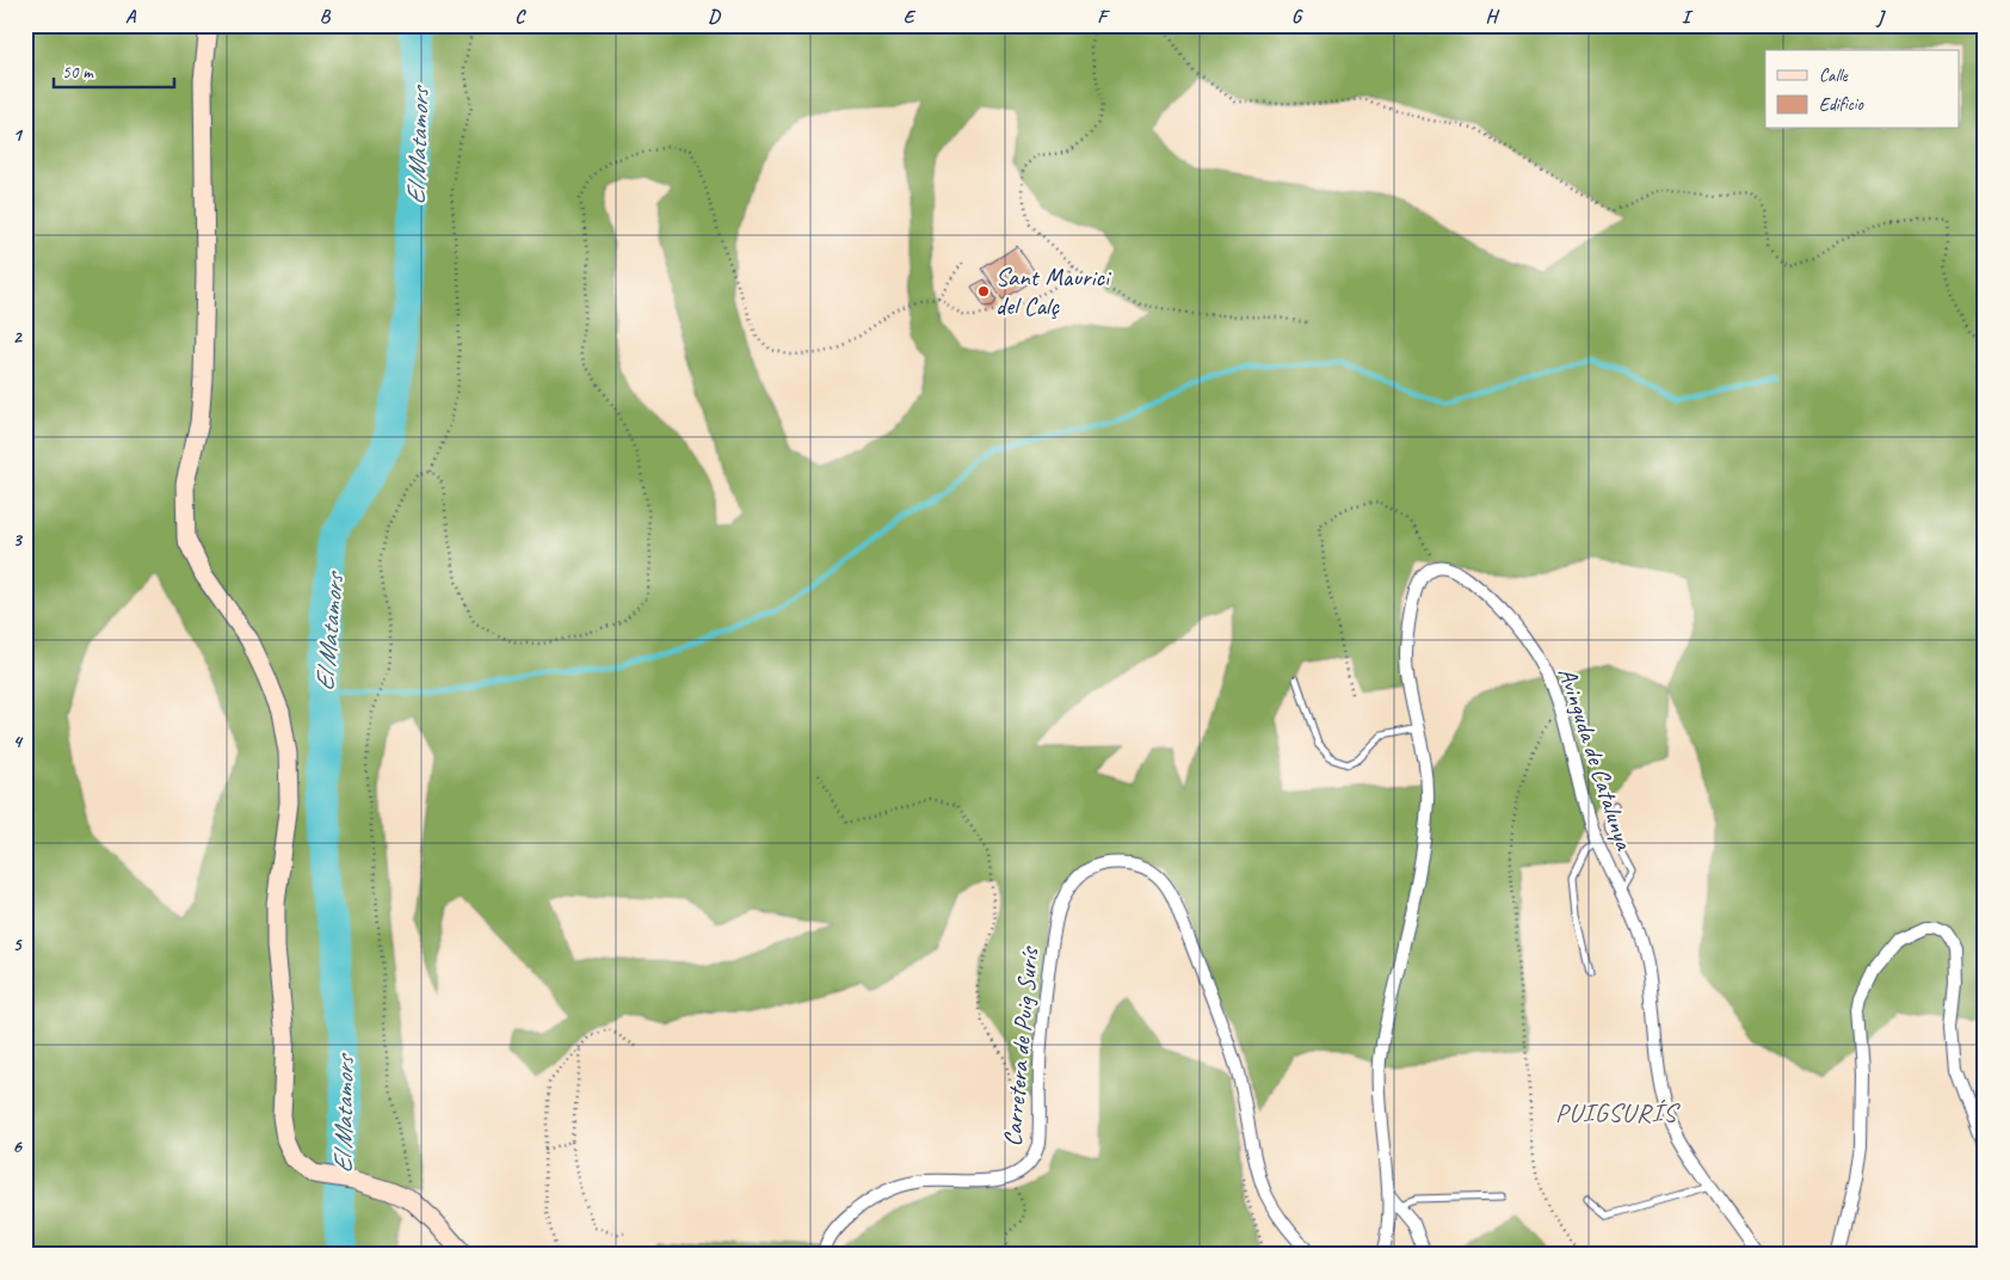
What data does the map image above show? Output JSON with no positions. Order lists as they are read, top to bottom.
{
  "streets": {
    "street": ["Avinguda de Catalunya", "Carretera de Puig Surís"]
  },
  "districts": ["PUIGSURÍS"],
  "water": ["El Matamors"],
  "places": ["Sant Maurici del Calç"],
  "legend": ["Calle", "Edificio"],
  "scale_bar": "50 m",
  "grid": {
    "columns": [
      "A",
      "B",
      "C",
      "D",
      "E",
      "F",
      "G",
      "H",
      "I",
      "J"
    ],
    "rows": [
      "1",
      "2",
      "3",
      "4",
      "5",
      "6"
    ]
  }
}
